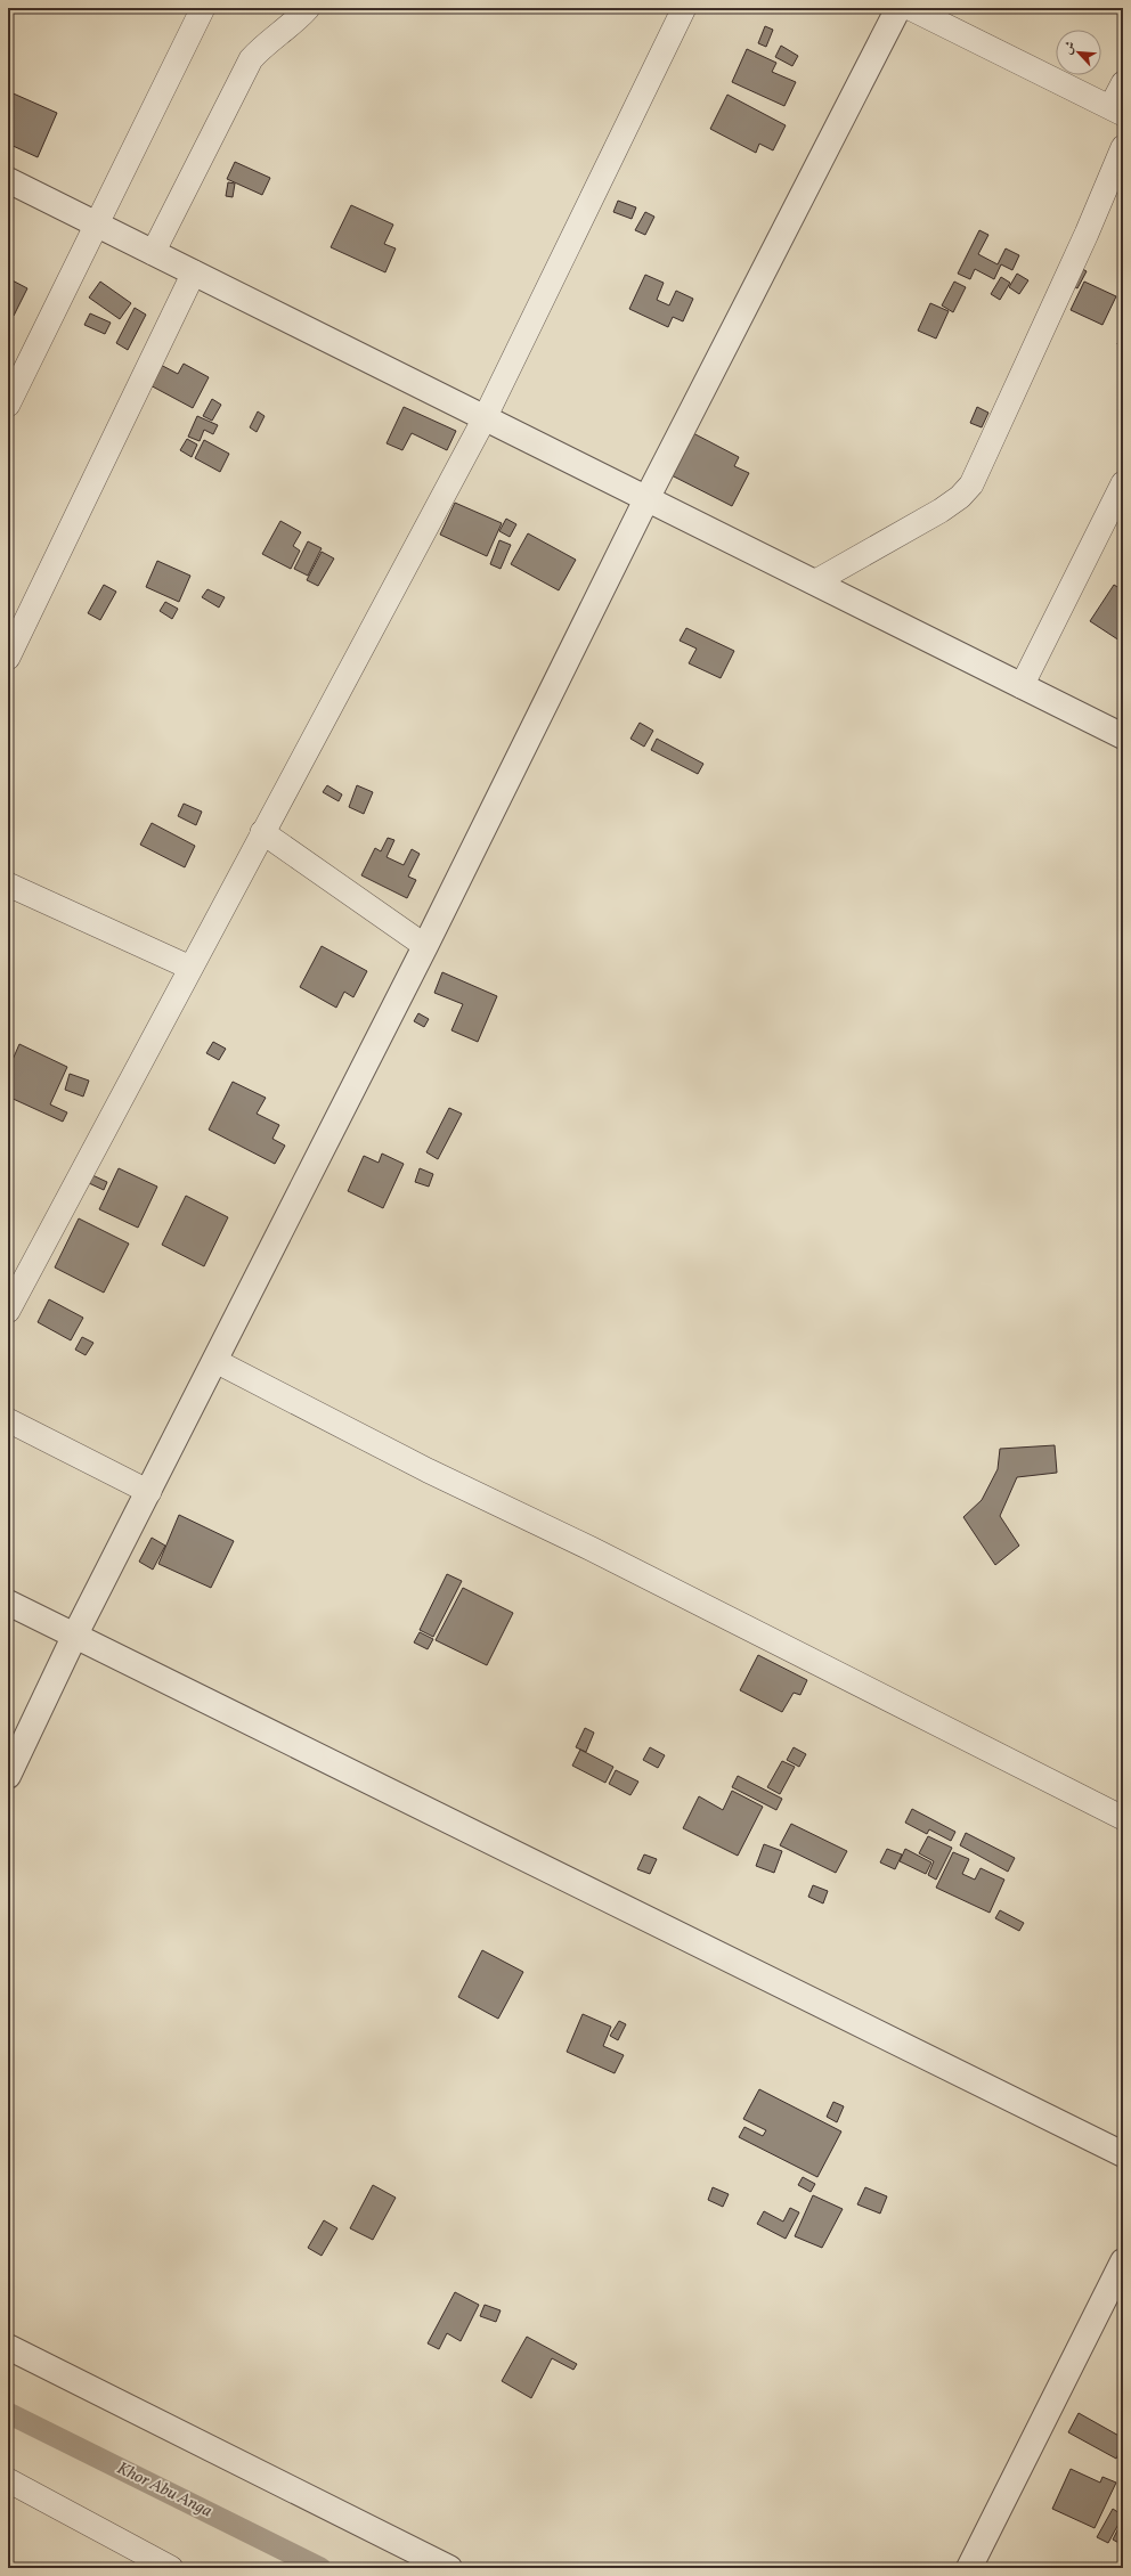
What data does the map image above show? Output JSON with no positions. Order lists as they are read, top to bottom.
{
  "water": ["Khor Abu Anga"],
  "north": "top left"
}
